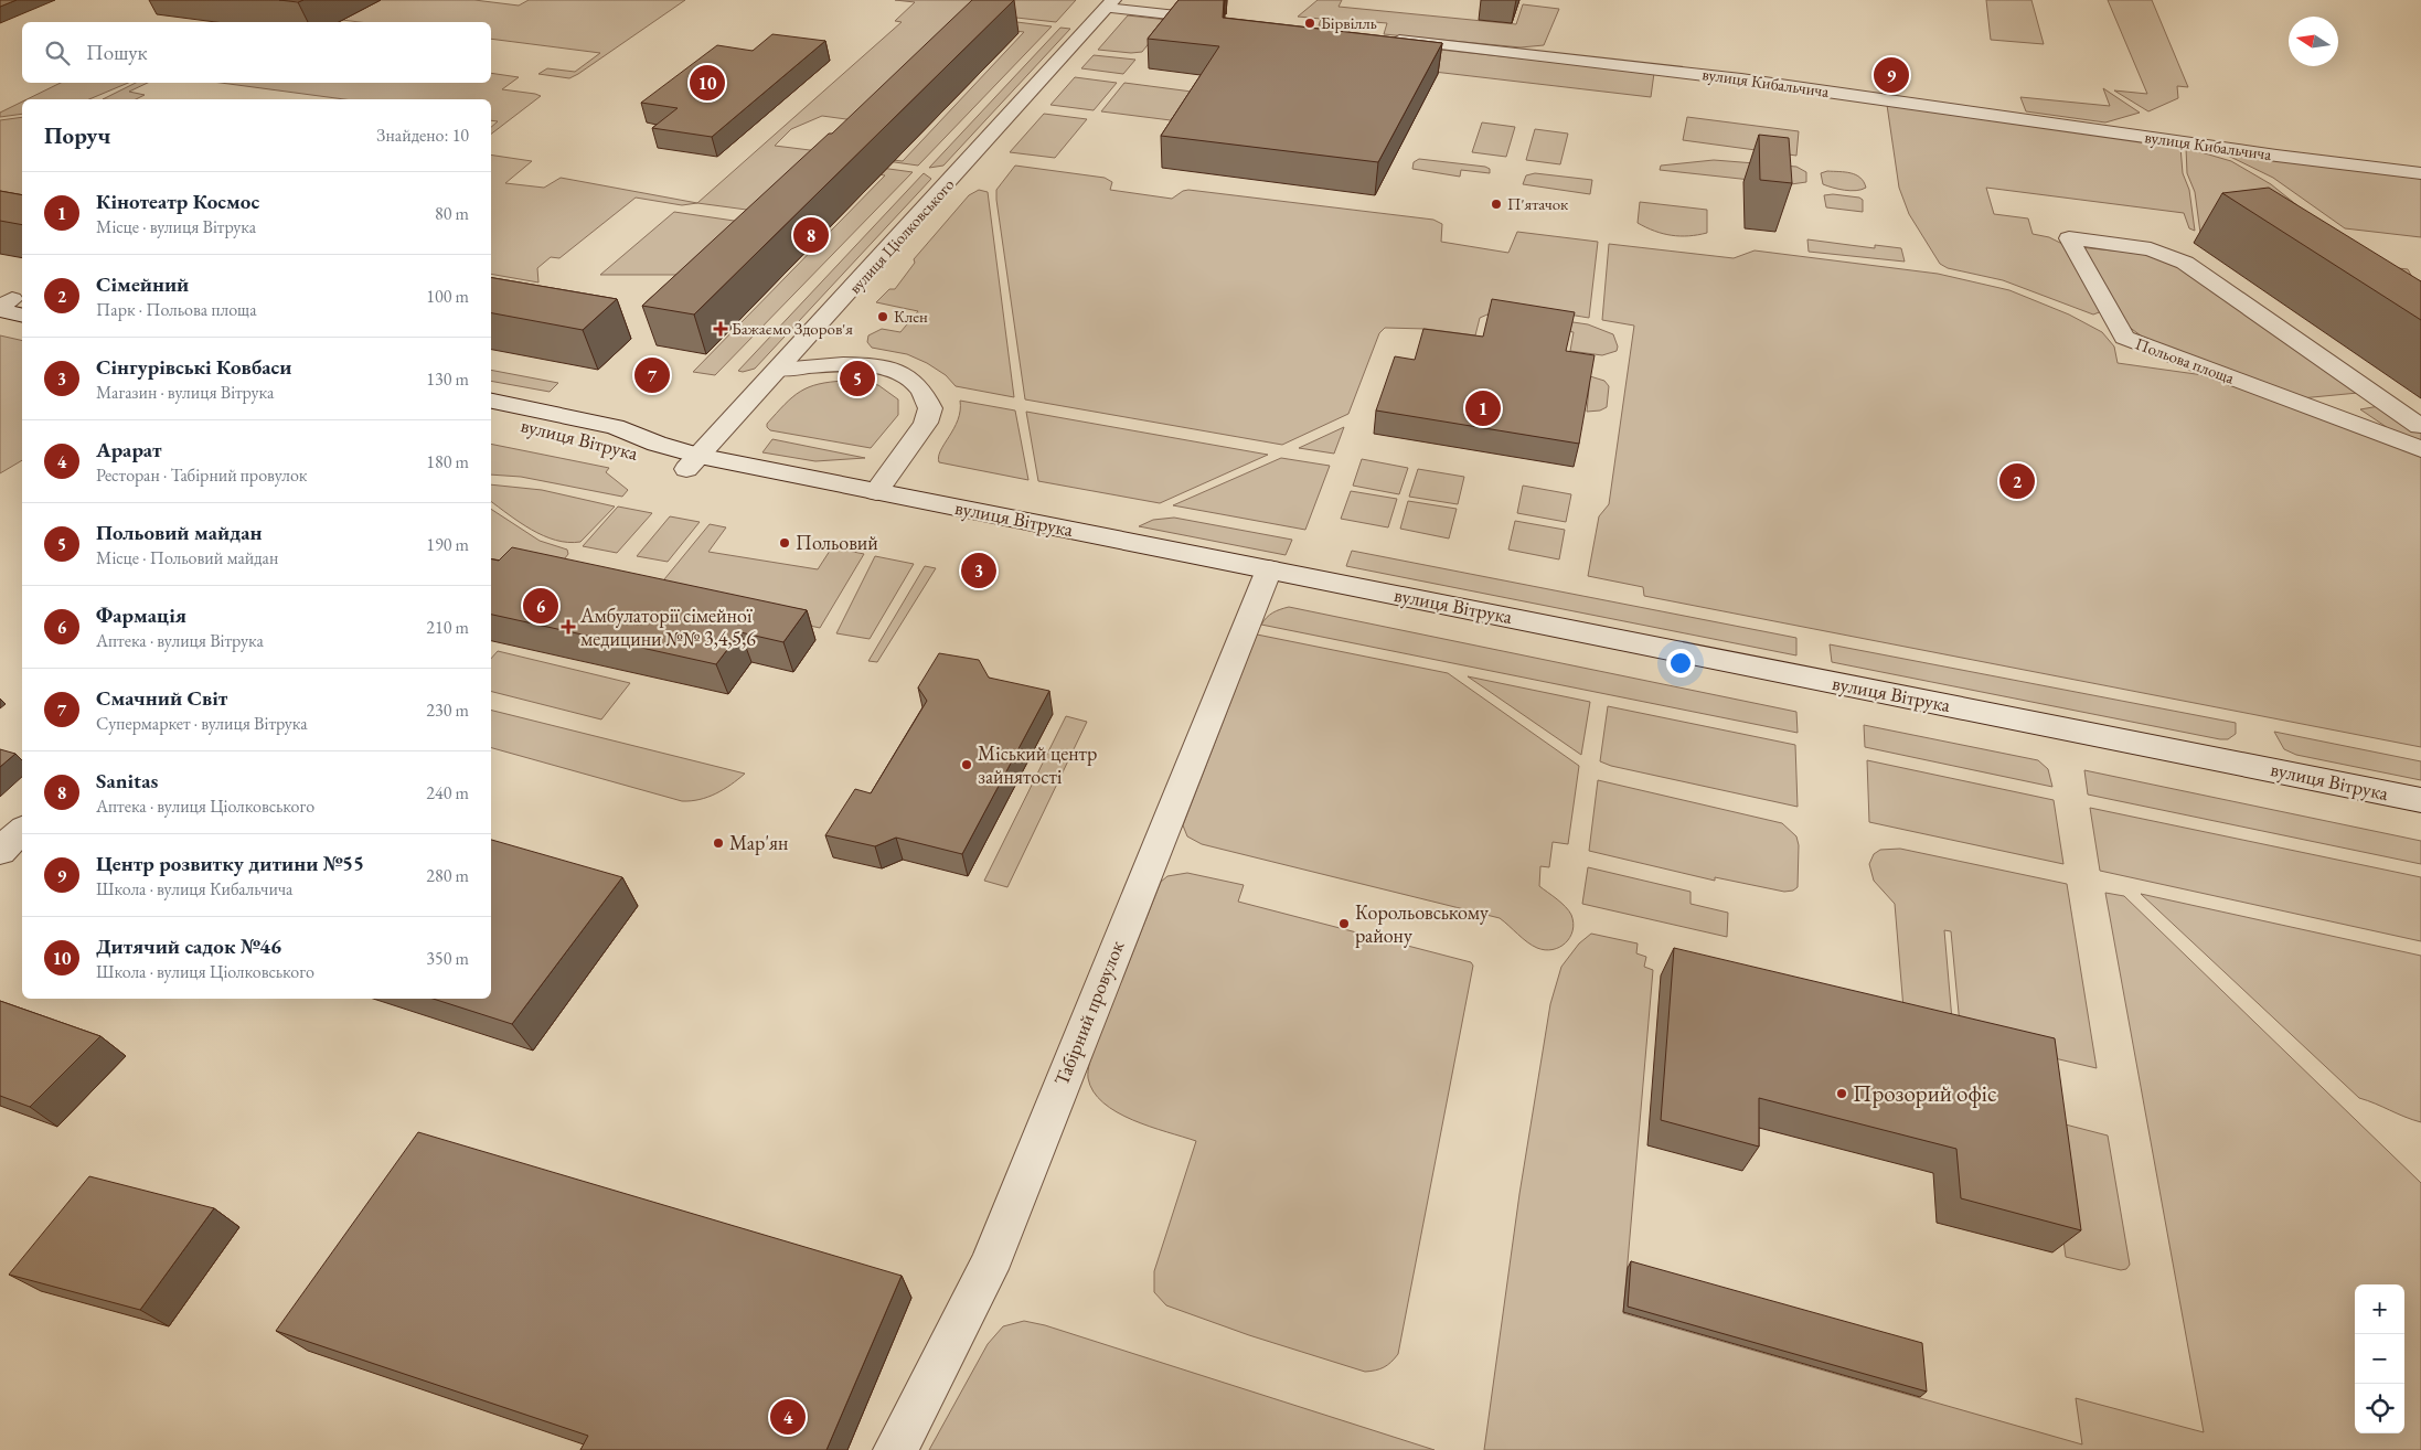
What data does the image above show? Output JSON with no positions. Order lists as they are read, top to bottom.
{
  "streets": {
    "street": [
      "вулиця Кибальчича",
      "вулиця Ціолковського",
      "Польова площа",
      "вулиця Вітрука",
      "Табірний провулок"
    ]
  },
  "crossings": [
    ["вулиця Ціолковського", "вулиця Вітрука"],
    ["вулиця Вітрука", "Табірний провулок"]
  ],
  "places": {
    "other": [
      "Бірвілль",
      "П'ятачок",
      "Клен",
      "Польовий",
      "Міський центр зайнятості",
      "Мар'ян",
      "Корольовському району",
      "Прозорий офіс"
    ],
    "health": ["Бажаємо Здоров'я", "Амбулаторії сімейної медицини №№ 3,4,5,6"]
  },
  "north": "left",
  "page": {
    "search": "Пошук",
    "pins": [
      "9",
      "10",
      "8",
      "7",
      "5",
      "1",
      "2",
      "3",
      "6",
      "4"
    ],
    "heading": ["Поруч", "Знайдено: 10"],
    "list": [
      {
        "mark": "1",
        "name": "Кінотеатр Космос",
        "note": "Місце · вулиця Вітрука",
        "value": "80 m"
      },
      {
        "mark": "2",
        "name": "Сімейний",
        "note": "Парк · Польова площа",
        "value": "100 m"
      },
      {
        "mark": "3",
        "name": "Сінгурівські Ковбаси",
        "note": "Магазин · вулиця Вітрука",
        "value": "130 m"
      },
      {
        "mark": "4",
        "name": "Арарат",
        "note": "Ресторан · Табірний провулок",
        "value": "180 m"
      },
      {
        "mark": "5",
        "name": "Польовий майдан",
        "note": "Місце · Польовий майдан",
        "value": "190 m"
      },
      {
        "mark": "6",
        "name": "Фармація",
        "note": "Аптека · вулиця Вітрука",
        "value": "210 m"
      },
      {
        "mark": "7",
        "name": "Смачний Світ",
        "note": "Супермаркет · вулиця Вітрука",
        "value": "230 m"
      },
      {
        "mark": "8",
        "name": "Sanitas",
        "note": "Аптека · вулиця Ціолковського",
        "value": "240 m"
      },
      {
        "mark": "9",
        "name": "Центр розвитку дитини №55",
        "note": "Школа · вулиця Кибальчича",
        "value": "280 m"
      },
      {
        "mark": "10",
        "name": "Дитячий садок №46",
        "note": "Школа · вулиця Ціолковського",
        "value": "350 m"
      }
    ],
    "map_buttons": ["+", "−"]
  }
}
